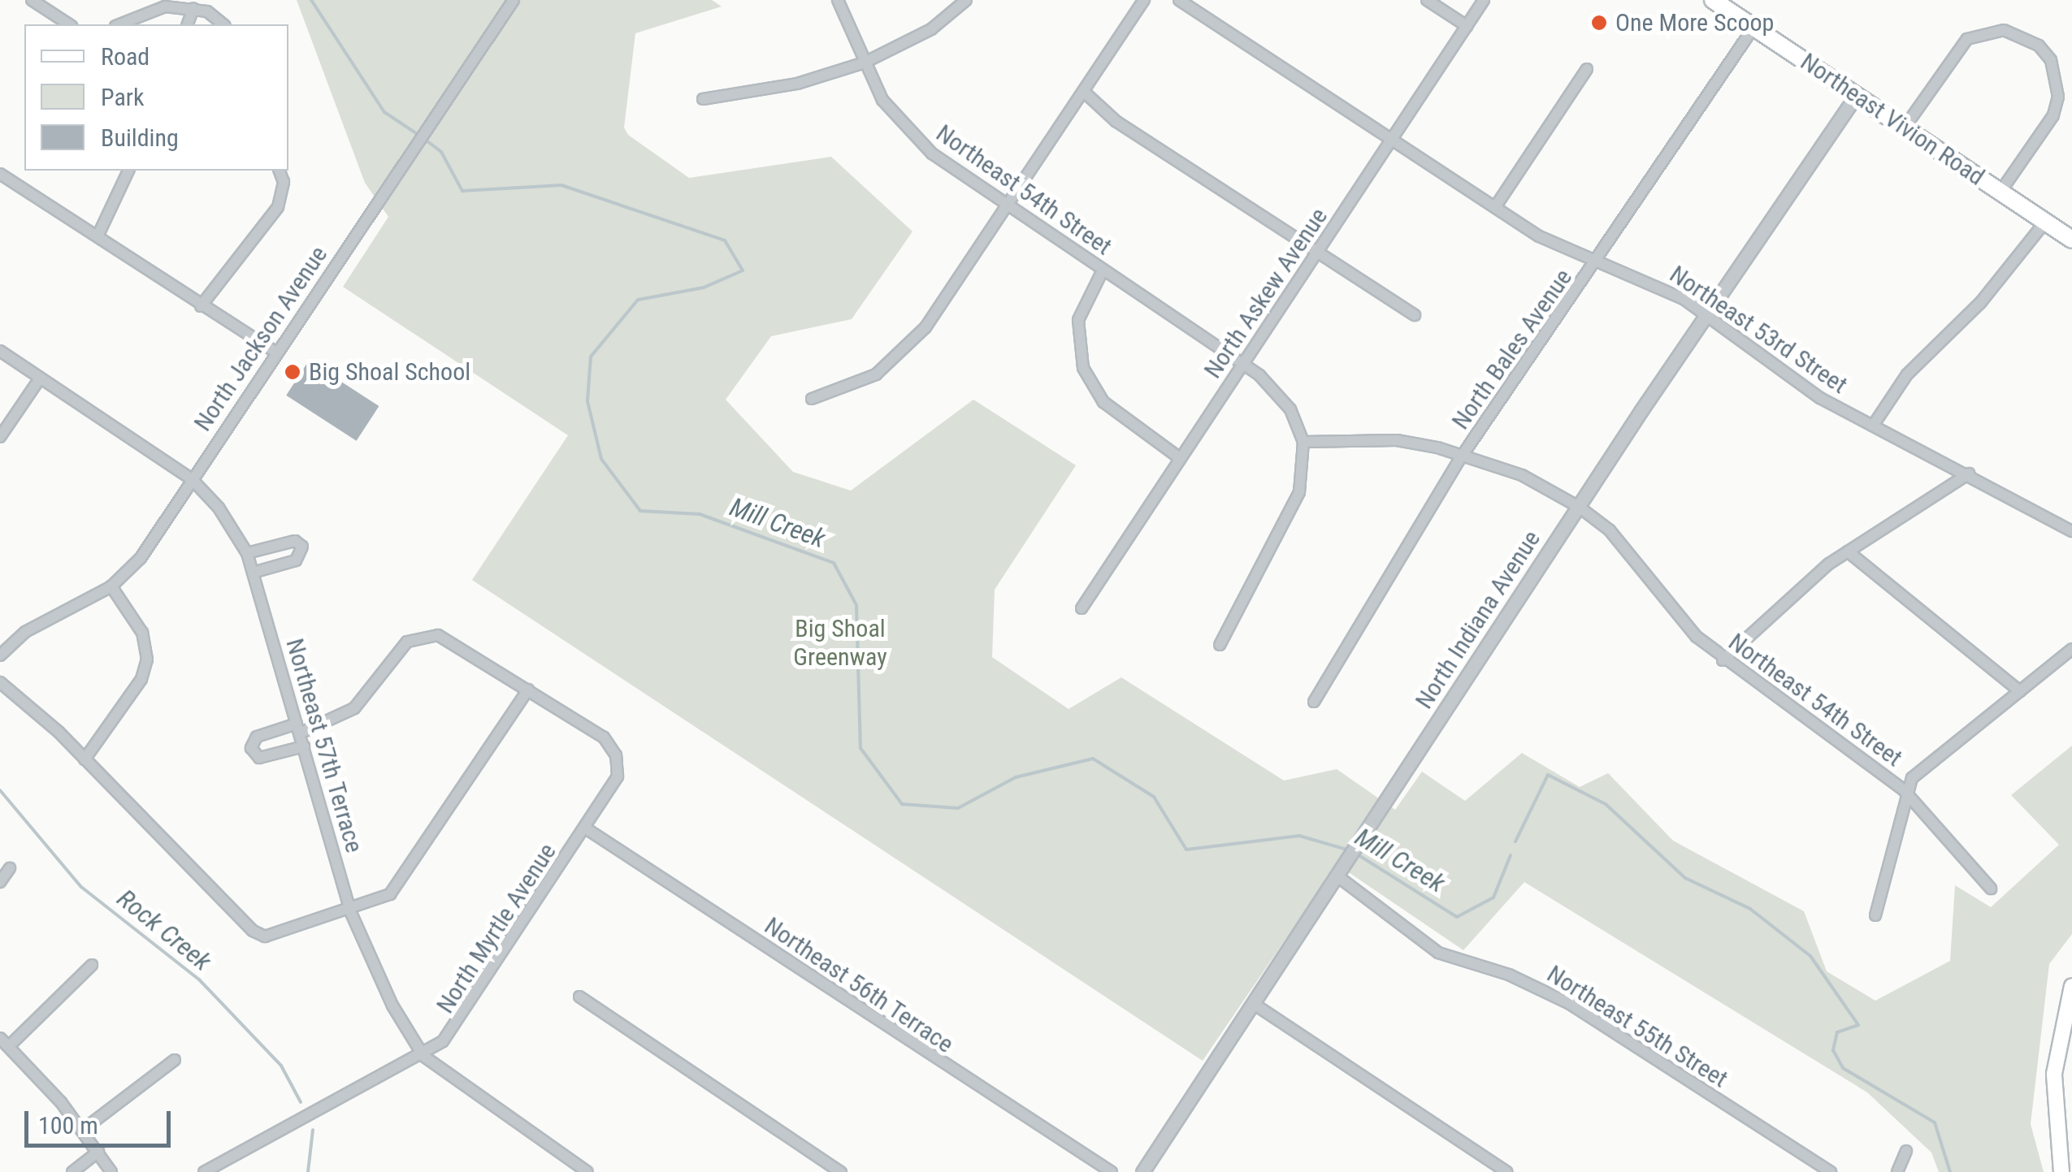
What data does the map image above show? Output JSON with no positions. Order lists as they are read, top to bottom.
{
  "streets": {
    "main road": ["Northeast Vivion Road"],
    "street": [
      "Northeast 54th Street",
      "North Askew Avenue",
      "Northeast 53rd Street",
      "North Jackson Avenue",
      "North Bales Avenue",
      "North Indiana Avenue",
      "Northeast 57th Terrace",
      "North Myrtle Avenue",
      "Northeast 56th Terrace",
      "Northeast 55th Street"
    ]
  },
  "crossings": [
    ["Northeast Vivion Road", "North Bales Avenue"],
    ["Northeast Vivion Road", "North Indiana Avenue"],
    ["Northeast 54th Street", "North Askew Avenue"],
    ["Northeast 54th Street", "North Bales Avenue"],
    ["Northeast 54th Street", "North Indiana Avenue"],
    ["North Askew Avenue", "Northeast 53rd Street"],
    ["Northeast 53rd Street", "North Bales Avenue"],
    ["Northeast 53rd Street", "North Indiana Avenue"],
    ["North Jackson Avenue", "Northeast 57th Terrace"],
    ["North Indiana Avenue", "Northeast 55th Street"],
    ["Northeast 57th Terrace", "North Myrtle Avenue"],
    ["North Myrtle Avenue", "Northeast 56th Terrace"]
  ],
  "water": ["Mill Creek", "Rock Creek"],
  "parks": ["Big Shoal Greenway"],
  "places": ["One More Scoop", "Big Shoal School"],
  "legend": ["Road", "Park", "Building"],
  "scale_bar": "100 m"
}
